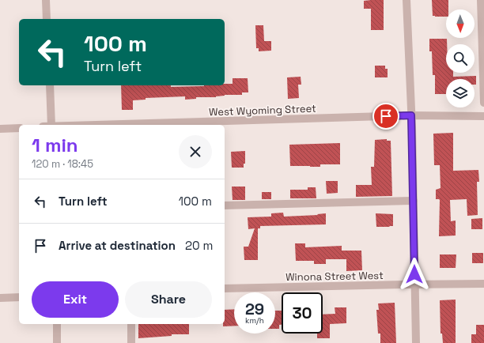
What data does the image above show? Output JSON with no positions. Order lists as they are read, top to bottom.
{
  "streets": {
    "street": ["West Wyoming Street", "Winona Street West"]
  },
  "north": "bottom",
  "page": {
    "turn": ["100 m", "Turn left"],
    "heading": ["1 min", "120 m · 18:45"],
    "list": [
      {
        "name": "Turn left",
        "value": "100 m"
      },
      {
        "name": "Arrive at destination",
        "value": "20 m"
      }
    ],
    "buttons": ["Exit", "Share"],
    "speed": "29 km/h",
    "limit": "30"
  }
}
